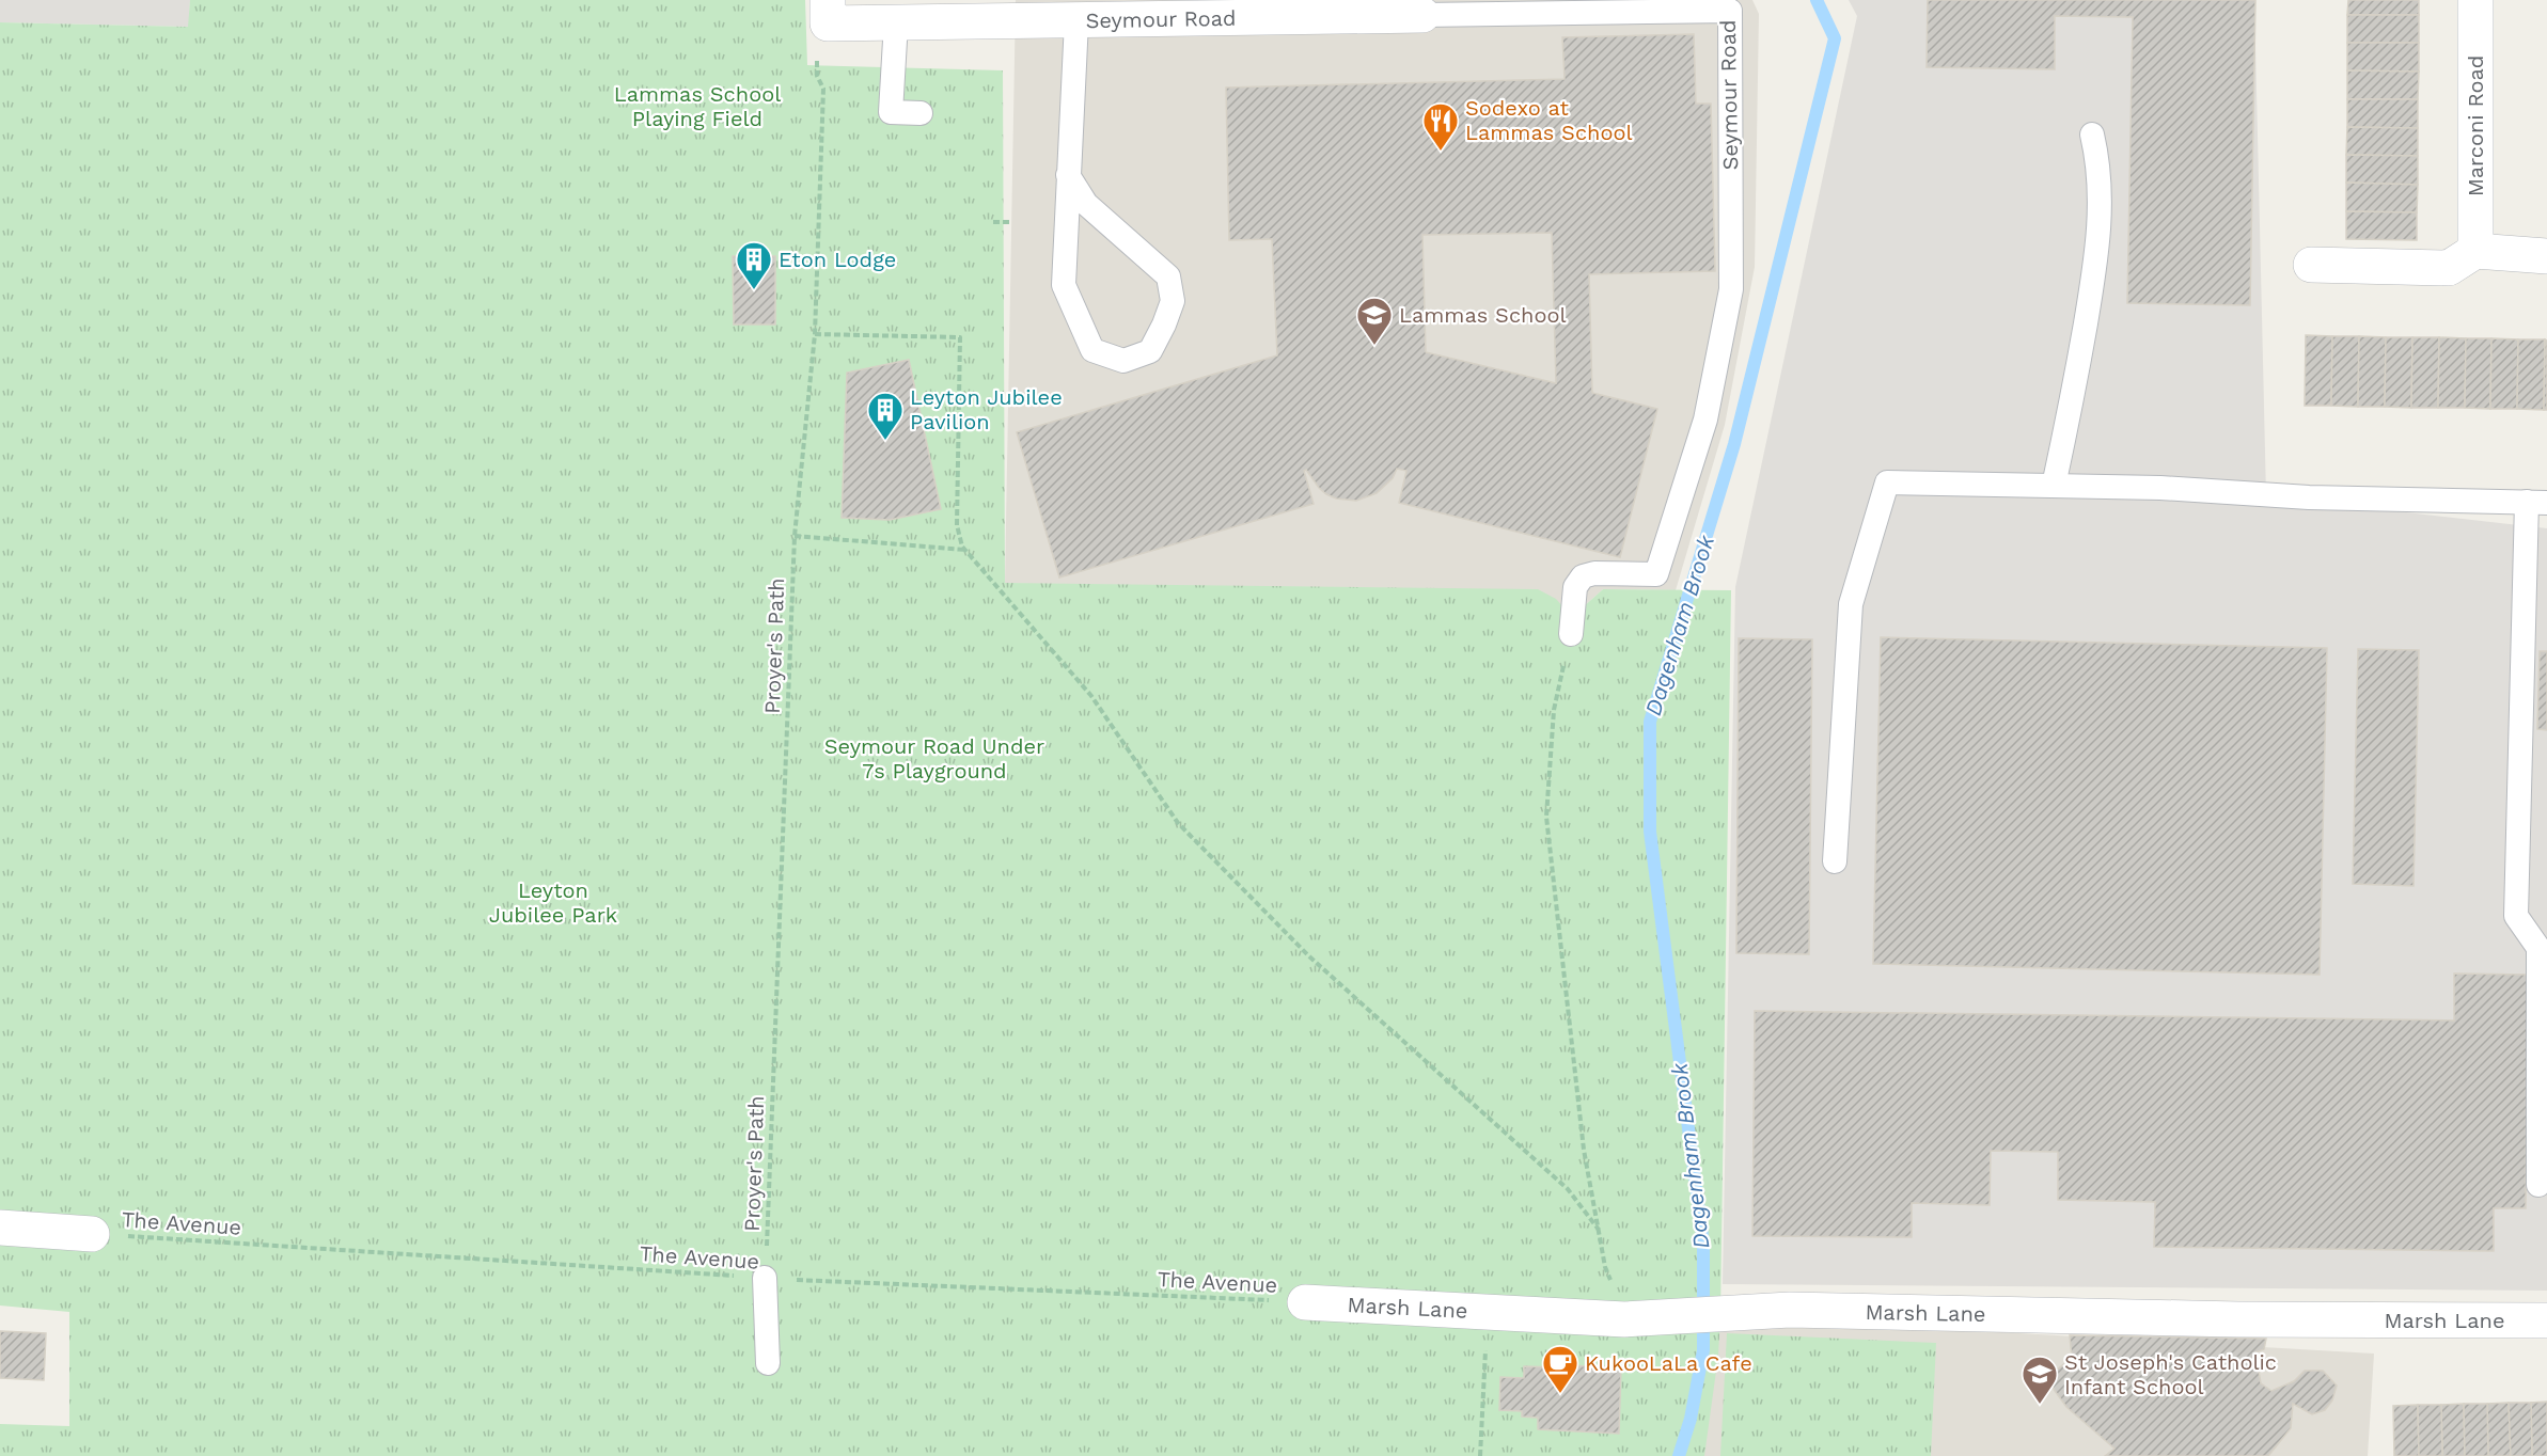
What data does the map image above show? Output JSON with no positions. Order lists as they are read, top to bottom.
{
  "streets": {
    "street": ["Seymour Road", "Marconi Road", "Marsh Lane"],
    "path": ["Proyer's Path", "The Avenue"]
  },
  "crossings": [
    ["Seymour Road", "Proyer's Path"],
    ["Proyer's Path", "The Avenue"],
    ["The Avenue", "Marsh Lane"]
  ],
  "water": ["Dagenham Brook"],
  "parks": ["Lammas School Playing Field", "Seymour Road Under 7s Playground", "Leyton Jubilee Park"],
  "places": {
    "restaurant": ["Sodexo at Lammas School"],
    "building": ["Eton Lodge", "Leyton Jubilee Pavilion"],
    "school or university": ["Lammas School", "St Joseph's Catholic Infant School"],
    "cafe": ["KukooLaLa Cafe"]
  }
}
